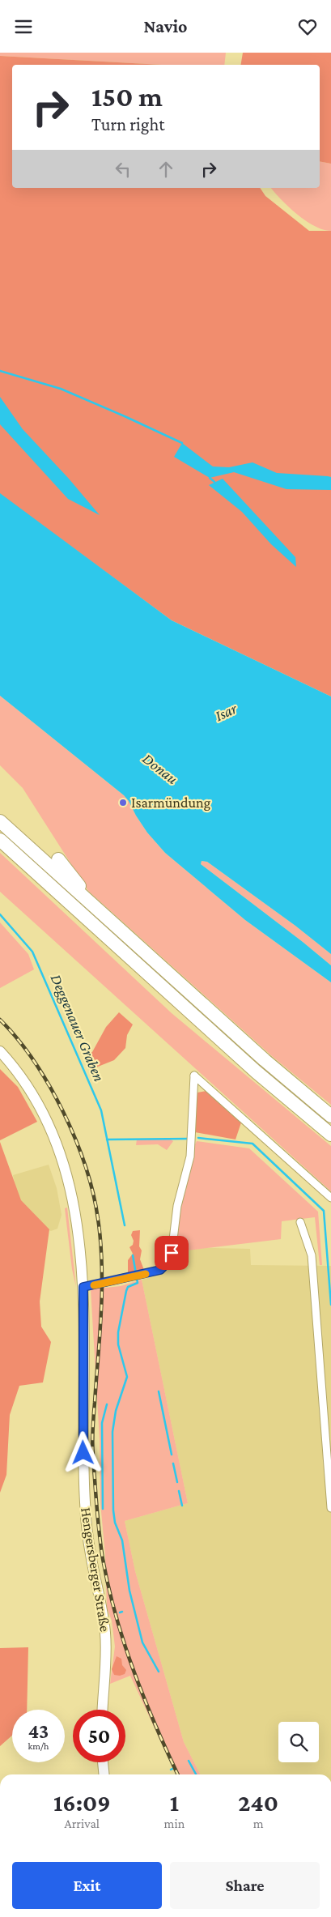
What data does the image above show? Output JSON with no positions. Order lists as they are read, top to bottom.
{
  "streets": {
    "main road": ["Hengersberger Straße"]
  },
  "water": ["Isar", "Donau", "Deggenauer Graben"],
  "places": ["Isarmündung"],
  "page": {
    "header": "Navio",
    "turn": ["150 m", "Turn right"],
    "speed": "43 km/h",
    "limit": "50",
    "eta": [
      "16:09",
      "Arrival",
      "1",
      "min",
      "240",
      "m"
    ],
    "buttons": ["Exit", "Share"]
  }
}
